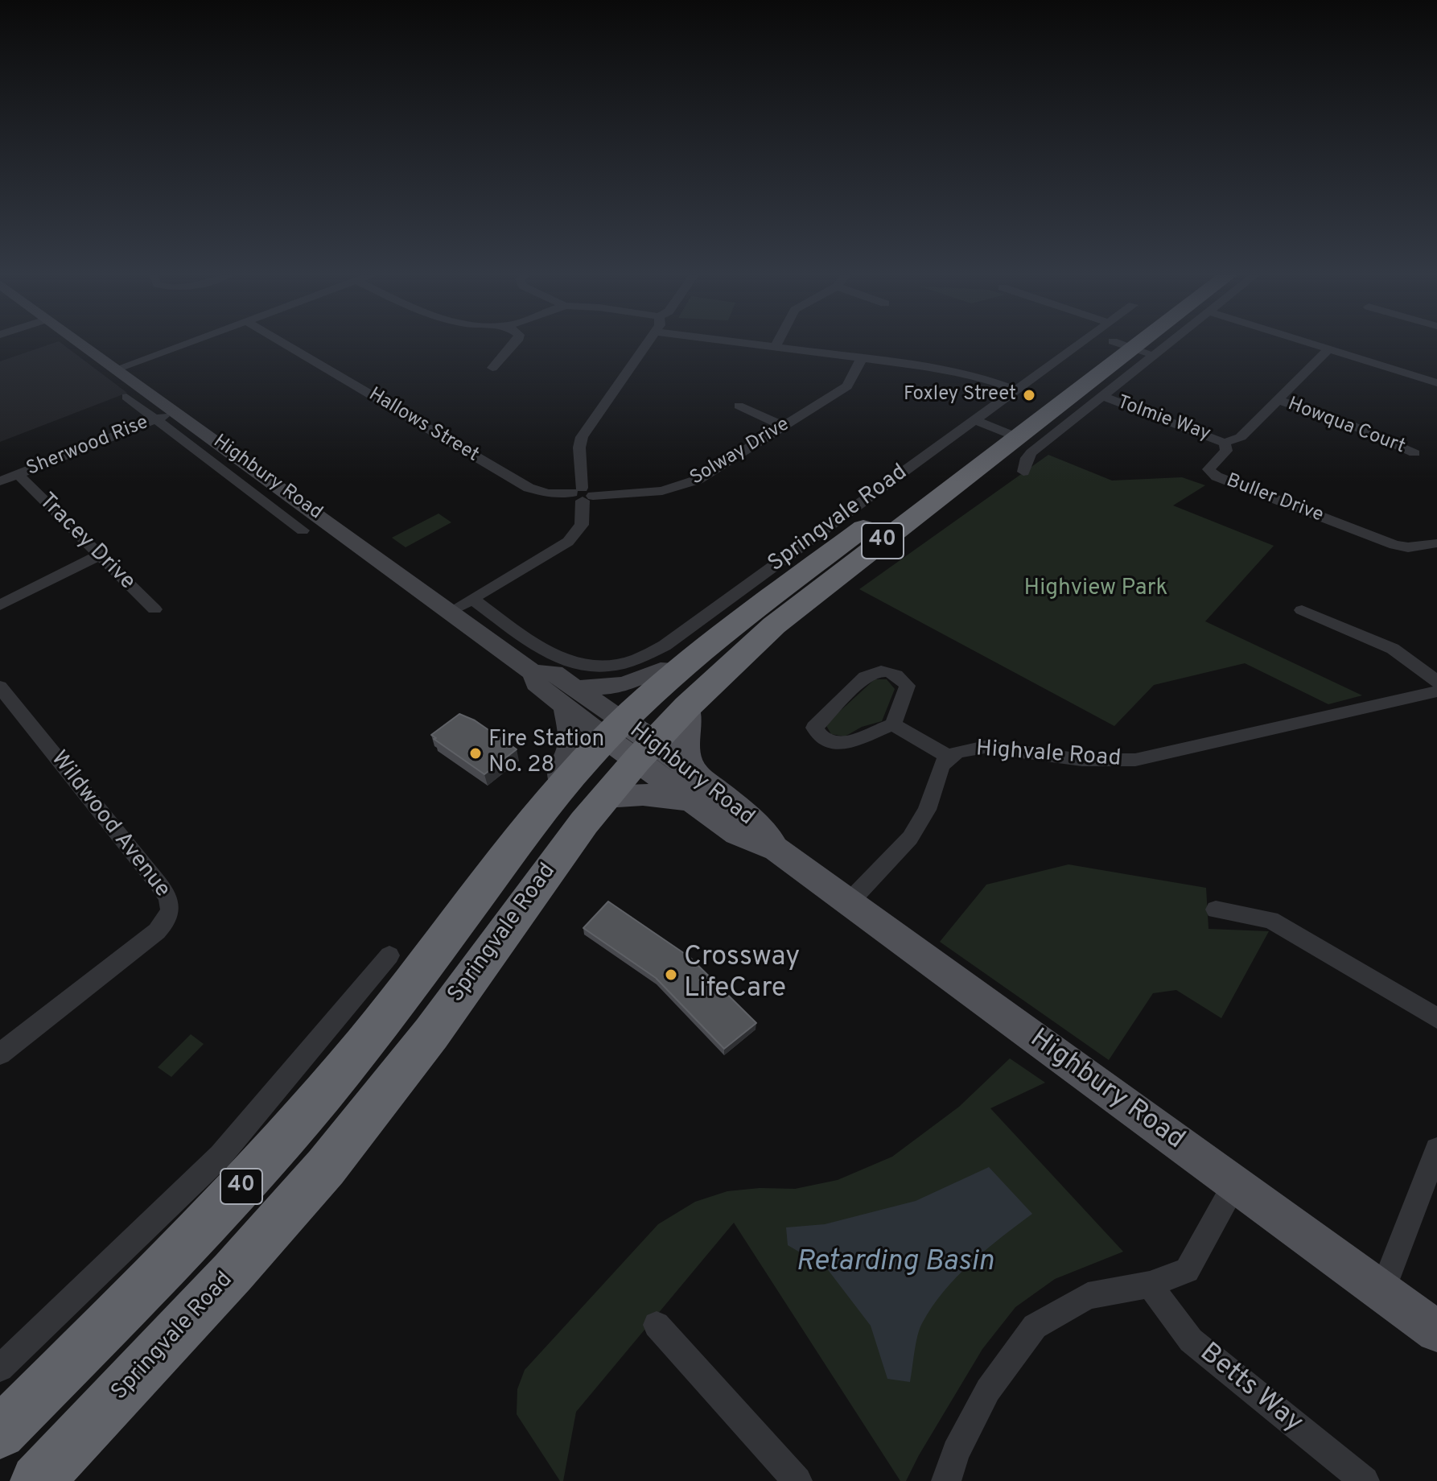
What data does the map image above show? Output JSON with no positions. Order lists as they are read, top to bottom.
{
  "streets": {
    "highway": ["Springvale Road", "40"],
    "main road": ["Highbury Road"],
    "street": [
      "Tolmie Way",
      "Hallows Street",
      "Howqua Court",
      "Sherwood Rise",
      "Solway Drive",
      "Buller Drive",
      "Tracey Drive",
      "Highvale Road",
      "Wildwood Avenue",
      "Betts Way"
    ]
  },
  "crossings": [
    ["Tolmie Way", "Buller Drive"],
    ["Hallows Street", "Solway Drive"],
    ["Howqua Court", "Buller Drive"],
    ["Sherwood Rise", "Highbury Road"],
    ["Sherwood Rise", "Tracey Drive"],
    ["Highbury Road", "Springvale Road"],
    ["Highbury Road", "Highvale Road"]
  ],
  "water": ["Retarding Basin"],
  "parks": ["Highview Park"],
  "places": ["Foxley Street", "Fire Station No. 28", "Crossway LifeCare"]
}
